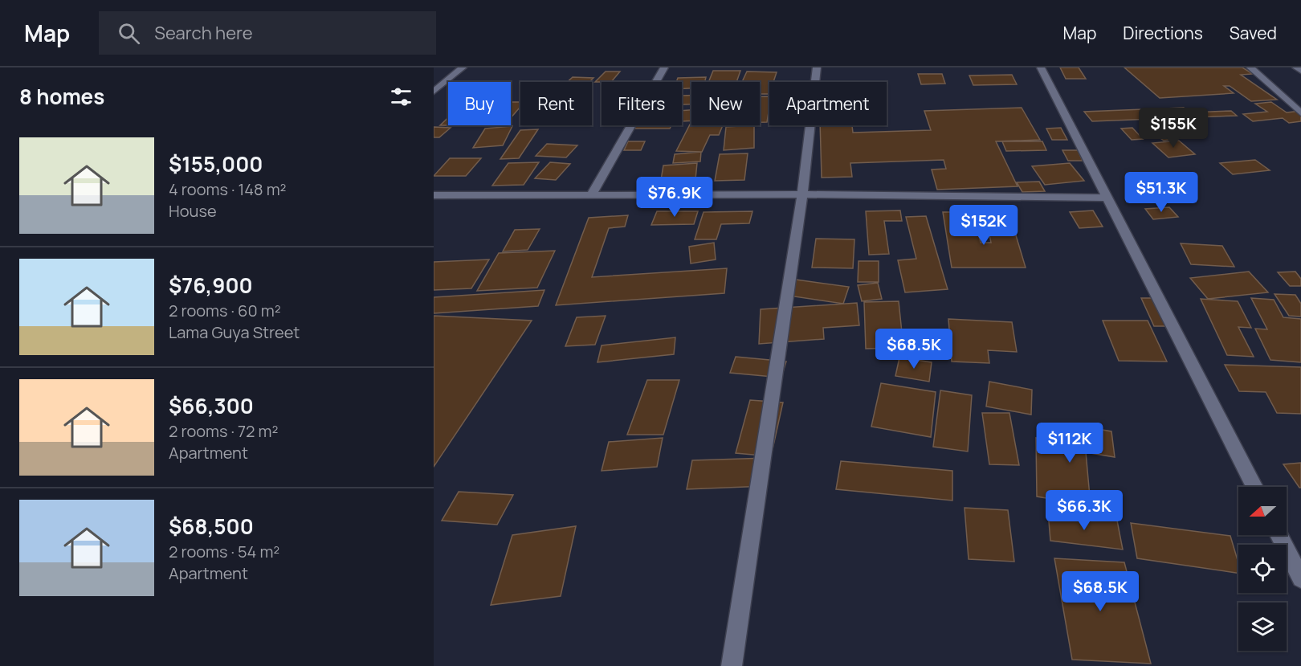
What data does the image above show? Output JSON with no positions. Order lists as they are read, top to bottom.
{
  "north": "left",
  "page": {
    "header": "Map",
    "search": "Search here",
    "nav": ["Map", "Directions", "Saved"],
    "heading": "8 homes",
    "chip": [
      "Buy",
      "Rent",
      "Filters",
      "New",
      "Apartment"
    ],
    "price": [
      "$155K",
      "$51.3K",
      "$76.9K",
      "$152K",
      "$68.5K",
      "$112K",
      "$66.3K",
      "$68.5K"
    ],
    "list": [
      {
        "name": "$155,000",
        "note": "4 rooms · 148 m² · House"
      },
      {
        "name": "$76,900",
        "note": "2 rooms · 60 m² · Lama Guya Street"
      },
      {
        "name": "$66,300",
        "note": "2 rooms · 72 m² · Apartment"
      },
      {
        "name": "$68,500",
        "note": "2 rooms · 54 m² · Apartment"
      }
    ]
  }
}
